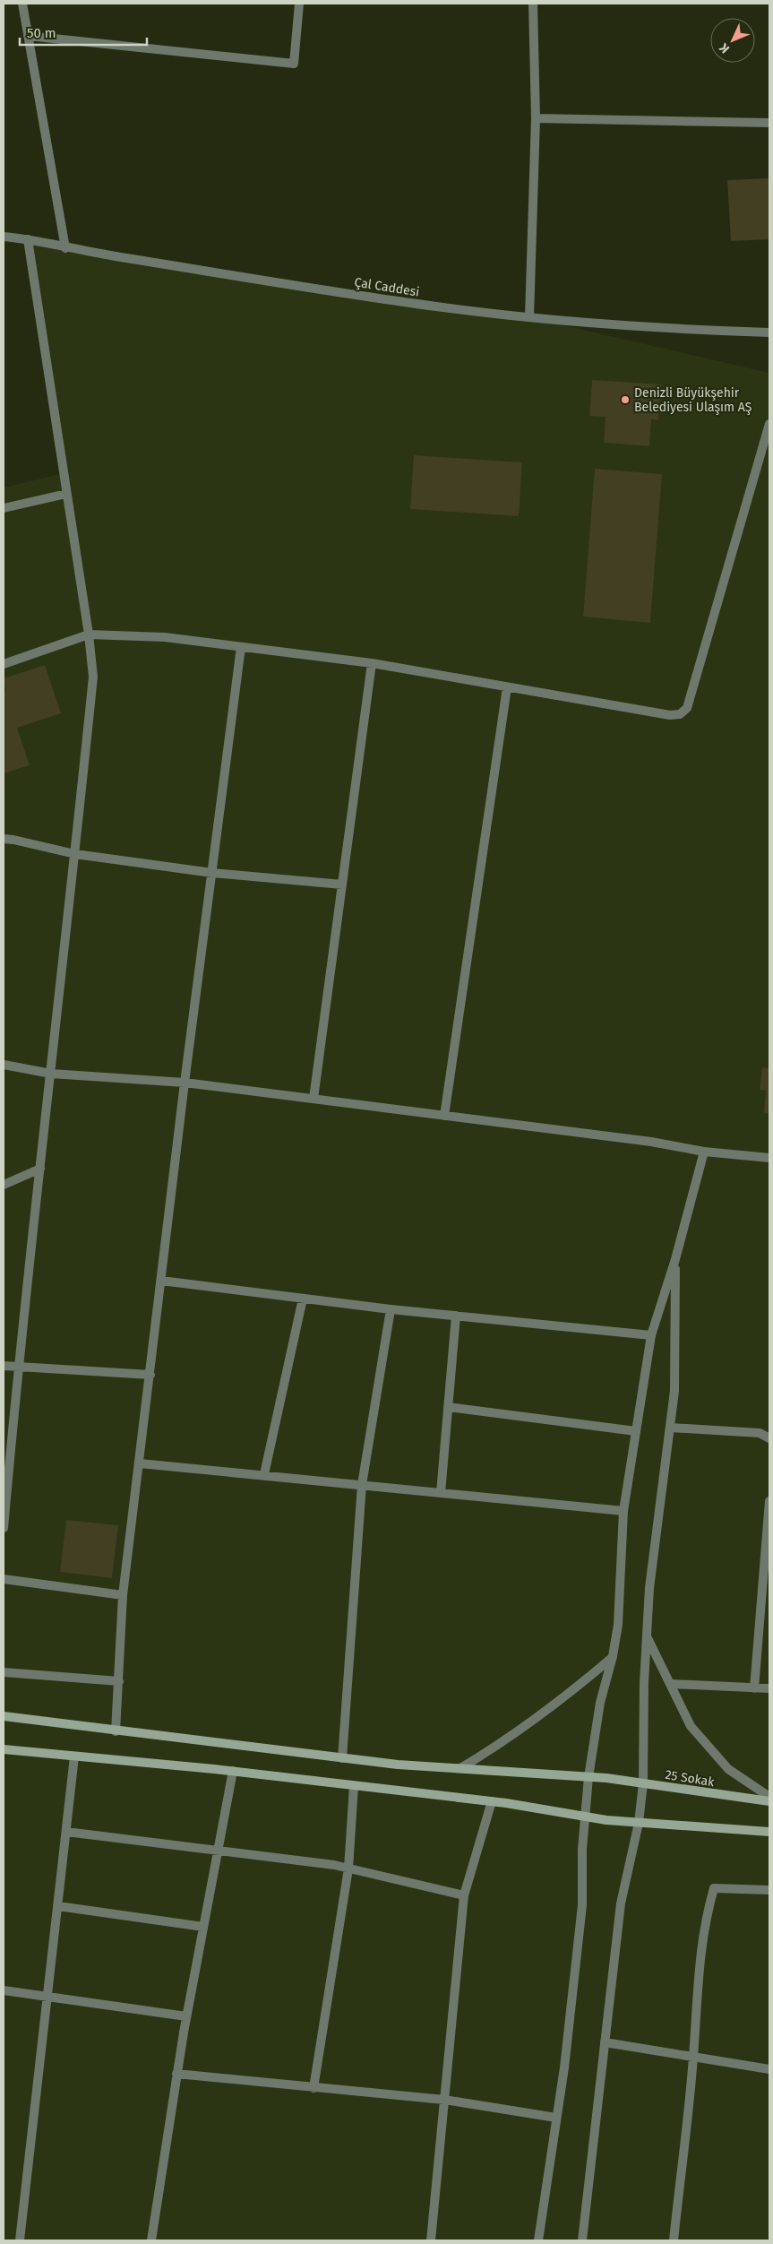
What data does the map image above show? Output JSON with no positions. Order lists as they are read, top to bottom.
{
  "streets": {
    "main road": ["25 Sokak"],
    "street": ["Çal Caddesi"]
  },
  "places": ["Denizli Büyükşehir Belediyesi Ulaşım AŞ"],
  "scale_bar": "50 m",
  "north": "bottom left"
}
